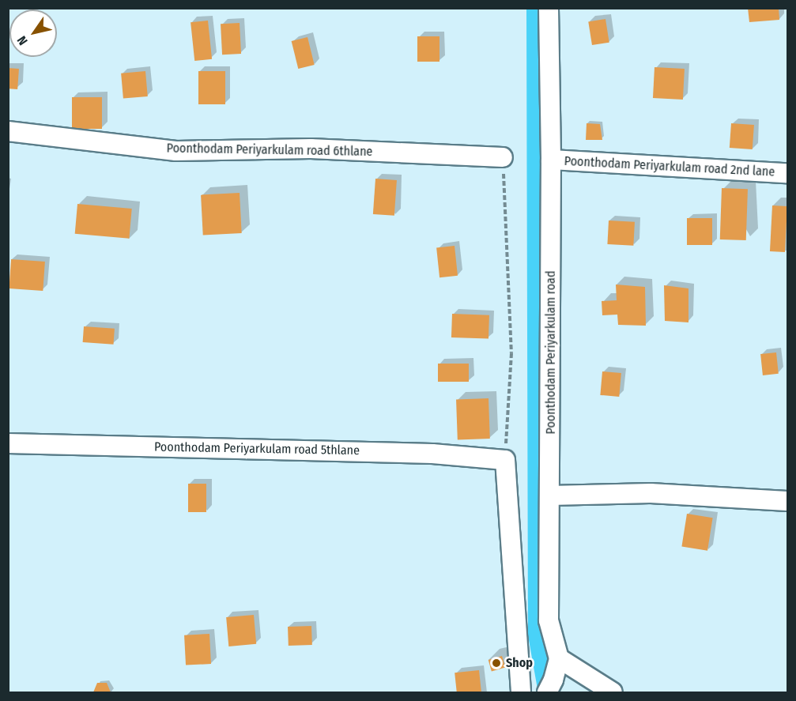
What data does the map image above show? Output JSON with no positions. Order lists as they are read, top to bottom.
{
  "streets": {
    "street": [
      "Poonthodam Periyarkulam road 6thlane",
      "Poonthodam Periyarkulam road 2nd lane",
      "Poonthodam Periyarkulam road",
      "Poonthodam Periyarkulam road 5thlane"
    ]
  },
  "crossings": [
    ["Poonthodam Periyarkulam road 2nd lane", "Poonthodam Periyarkulam road"]
  ],
  "places": ["Shop"],
  "north": "bottom left"
}
